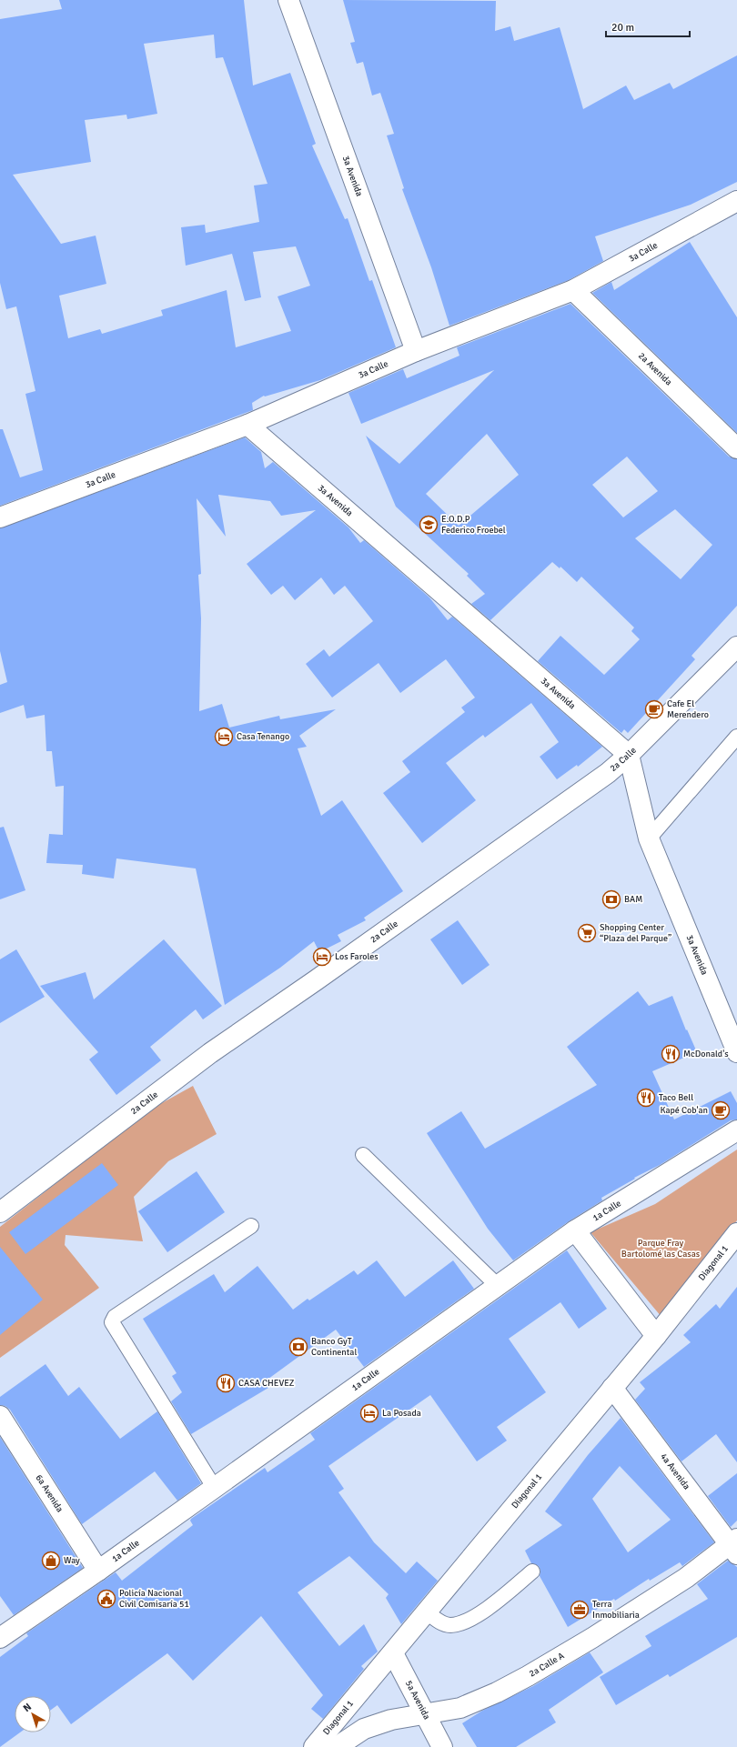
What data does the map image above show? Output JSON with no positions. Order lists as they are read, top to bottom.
{
  "streets": {
    "street": [
      "3a Avenida",
      "3a Calle",
      "2a Avenida",
      "2a Calle",
      "1a Calle",
      "Diagonal 1",
      "4a Avenida",
      "6a Avenida",
      "2a Calle A",
      "5a Avenida"
    ]
  },
  "crossings": [
    ["3a Avenida", "3a Calle"],
    ["3a Avenida", "2a Calle"],
    ["3a Calle", "2a Avenida"],
    ["1a Calle", "6a Avenida"],
    ["Diagonal 1", "4a Avenida"],
    ["Diagonal 1", "5a Avenida"],
    ["4a Avenida", "2a Calle A"],
    ["2a Calle A", "5a Avenida"]
  ],
  "parks": ["Parque Fray Bartolomé las Casas"],
  "places": {
    "school or university": ["E.O.D.P Federico Froebel"],
    "cafe": ["Cafe El Merendero", "Kapé Cob'an"],
    "hotel": ["Casa Tenango", "Los Faroles", "La Posada"],
    "bank": ["BAM", "Banco GyT Continental"],
    "supermarket": ["Shopping Center “Plaza del Parque”"],
    "restaurant": ["McDonald's", "Taco Bell", "CASA CHEVEZ"],
    "shop": ["Way"],
    "public building": ["Policía Nacional Civil Comisaría 51"],
    "office": ["Terra Inmobiliaria"]
  },
  "scale_bar": "20 m",
  "north": "top left"
}
